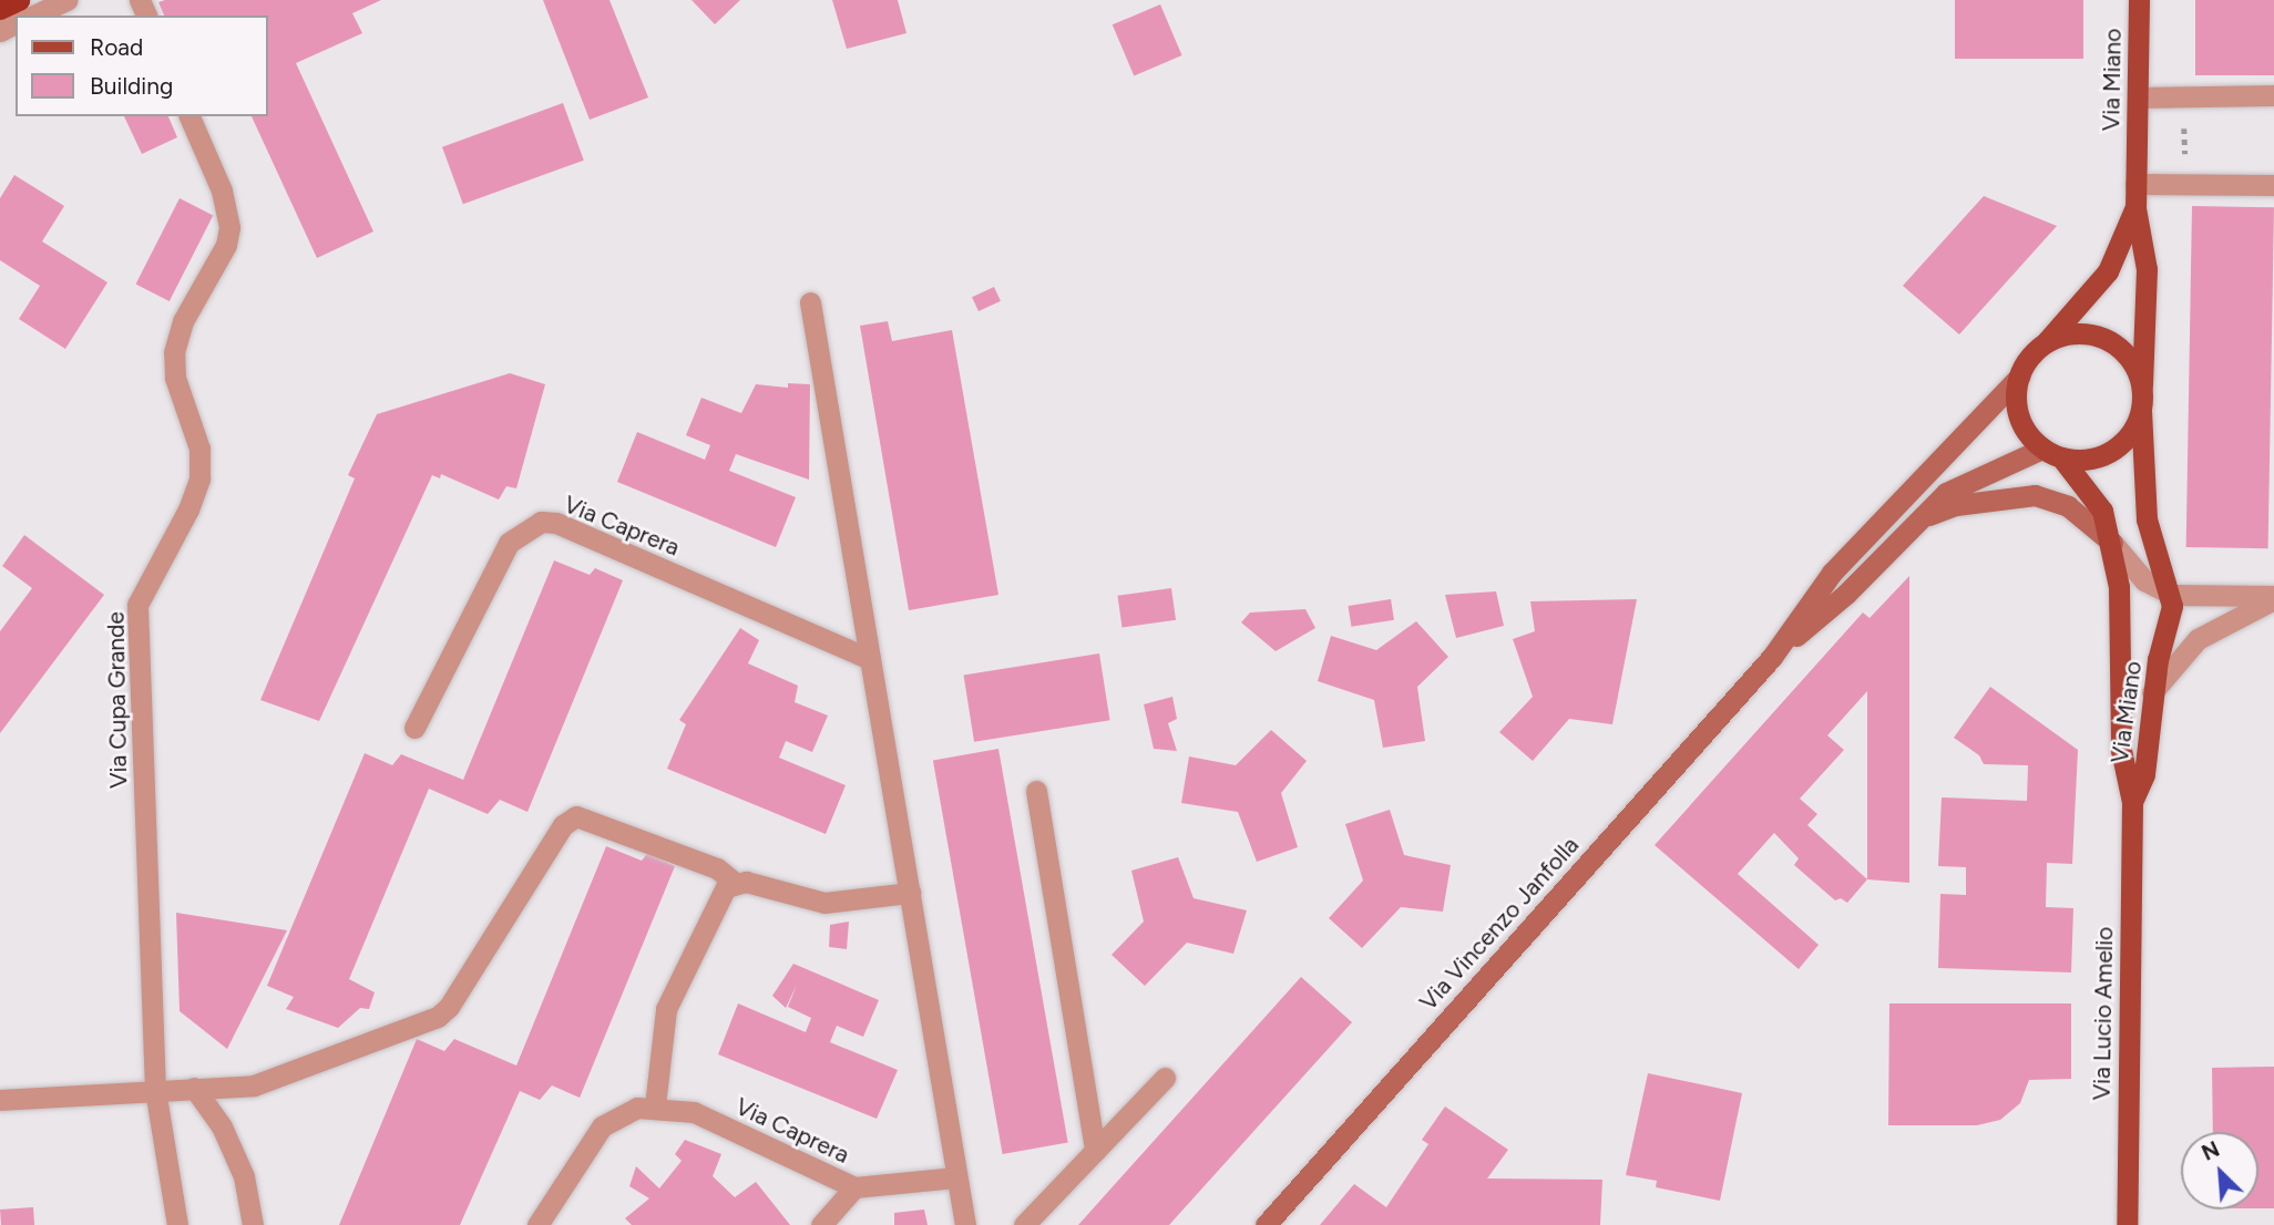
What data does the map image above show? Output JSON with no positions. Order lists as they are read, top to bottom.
{
  "streets": {
    "main road": ["Via Miano", "Via Vincenzo Janfolla", "Via Lucio Amelio"],
    "street": ["Via Caprera", "Via Cupa Grande"]
  },
  "crossings": [
    ["Via Miano", "Via Vincenzo Janfolla"],
    ["Via Miano", "Via Lucio Amelio"]
  ],
  "legend": ["Road", "Building"],
  "north": "top left"
}
